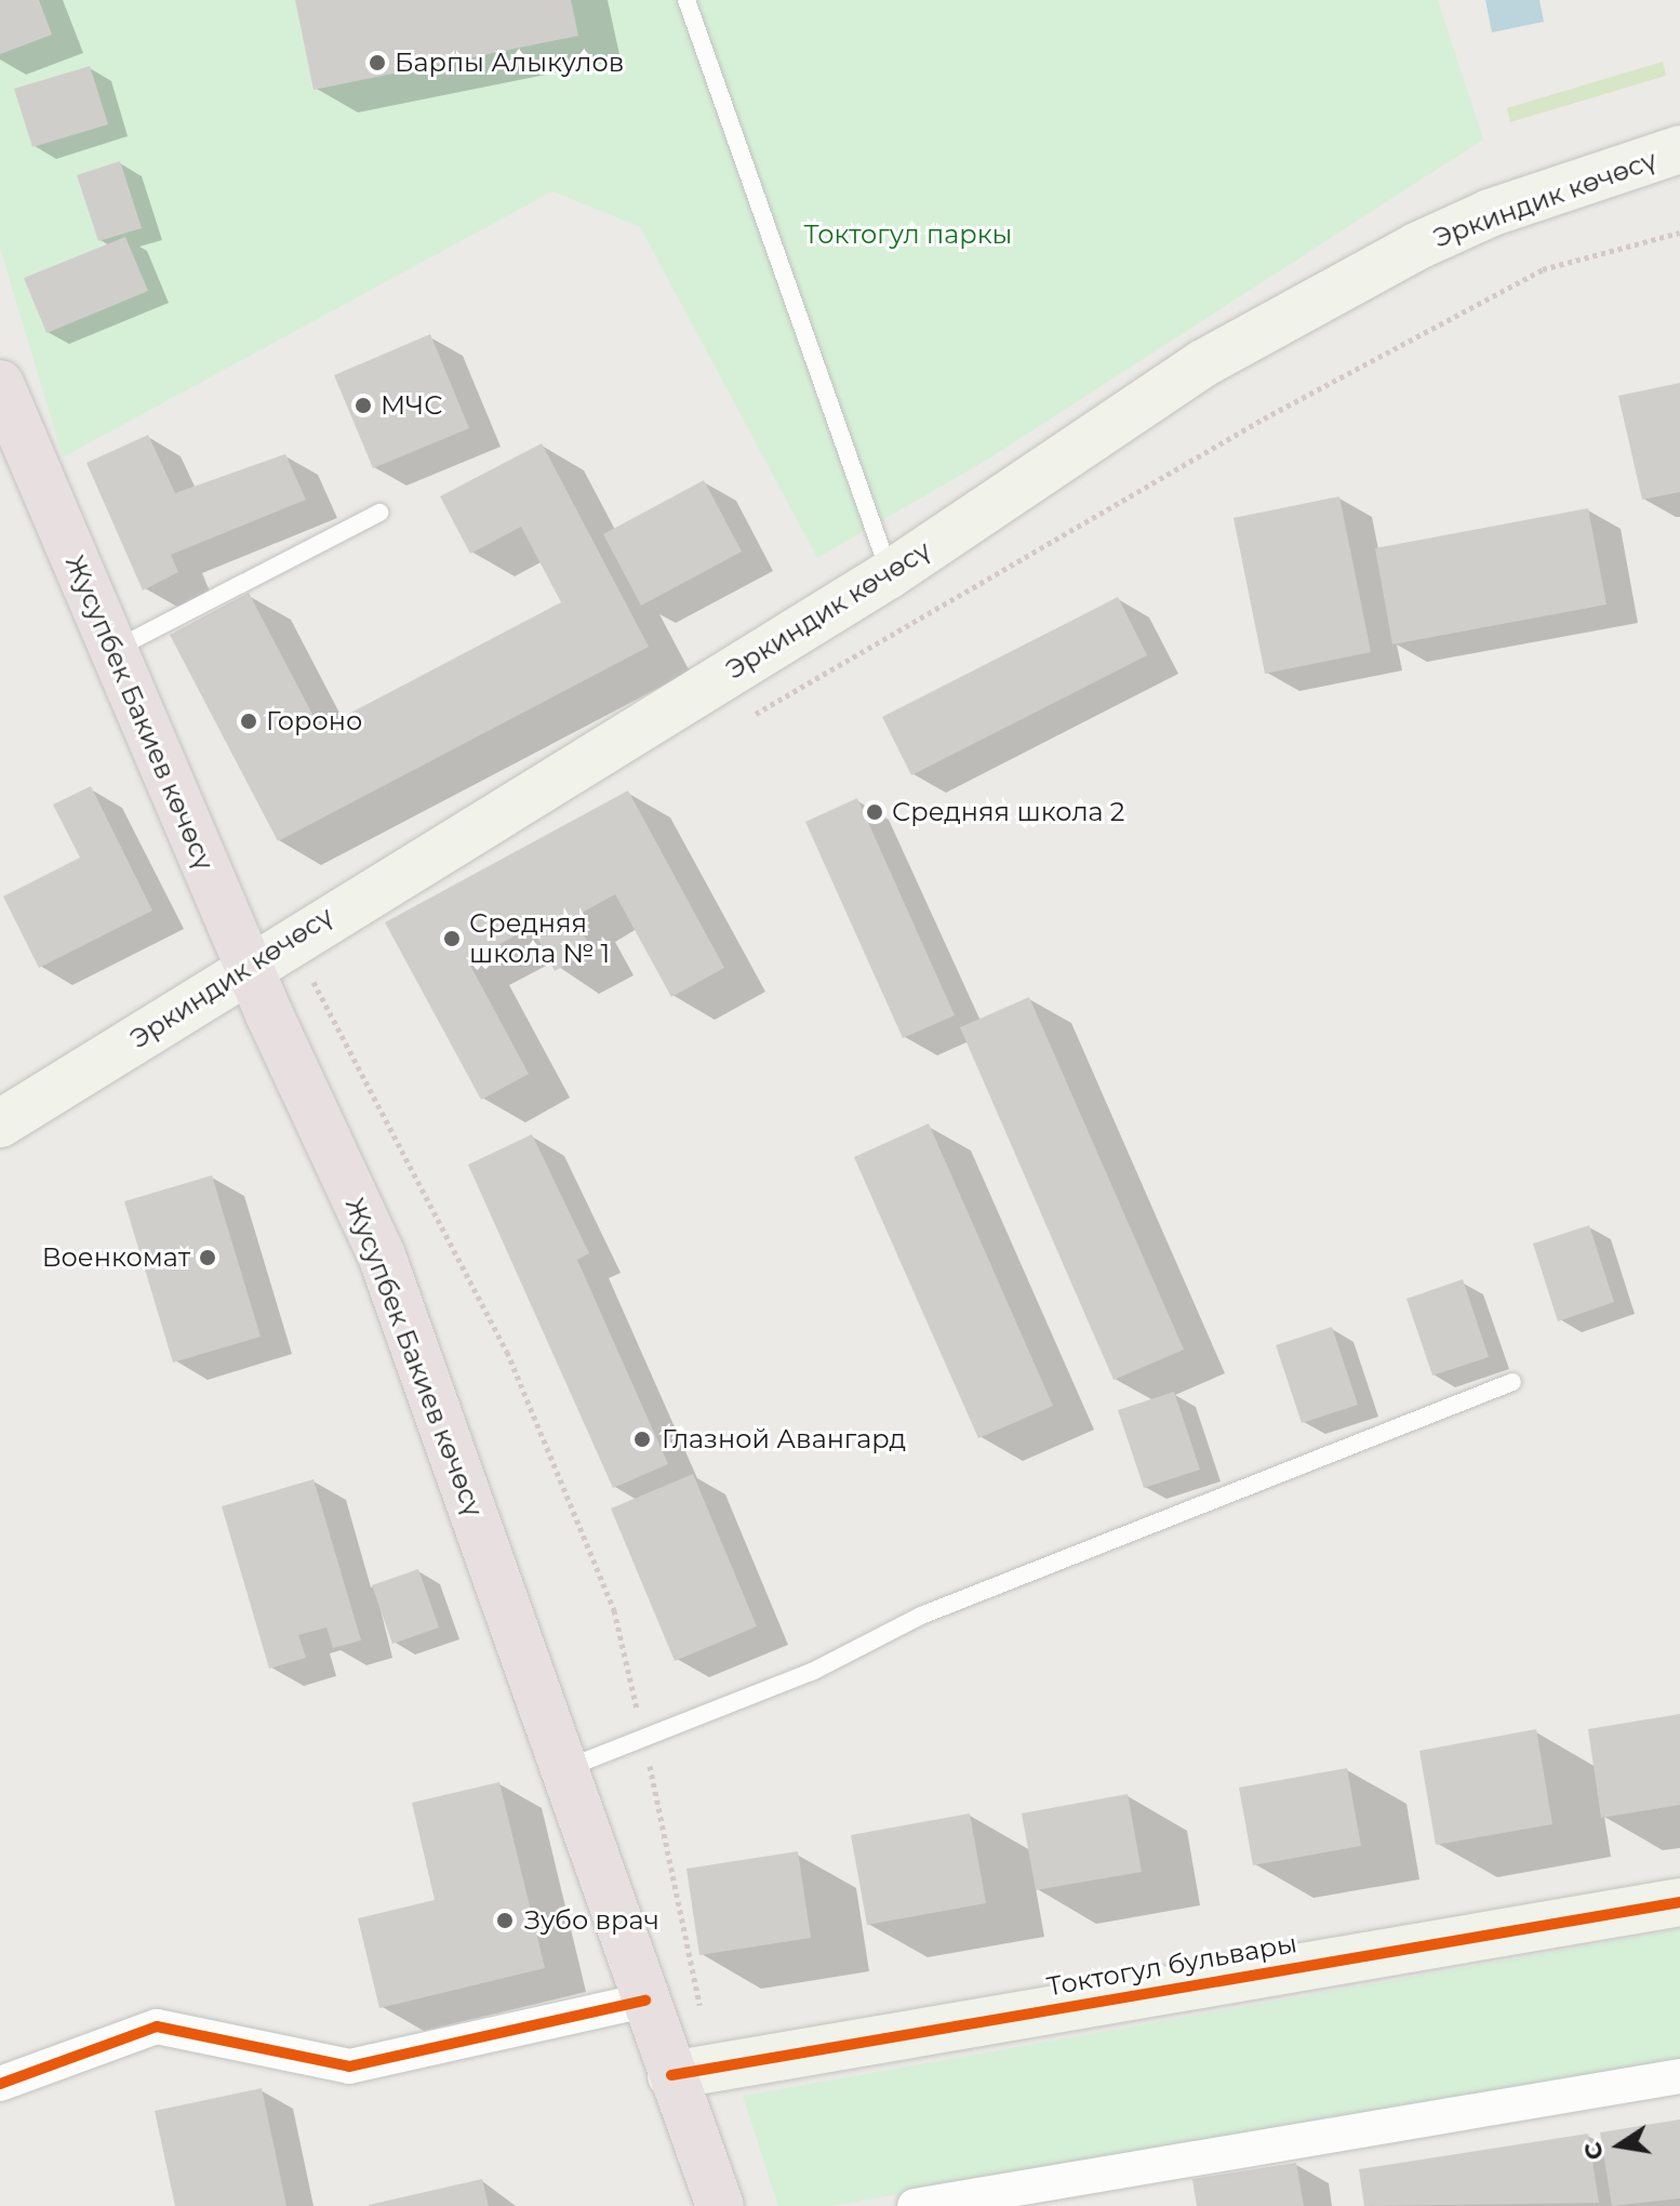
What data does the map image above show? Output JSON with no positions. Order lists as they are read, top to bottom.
{
  "streets": {
    "highway": ["Жусупбек Бакиев көчөсү"],
    "main road": ["Эркиндик көчөсү", "Токтогул бульвары"]
  },
  "crossings": [
    ["Эркиндик көчөсү", "Жусупбек Бакиев көчөсү"],
    ["Жусупбек Бакиев көчөсү", "Токтогул бульвары"]
  ],
  "parks": ["Токтогул паркы"],
  "places": [
    "Барпы Алыкулов",
    "МЧС",
    "Гороно",
    "Средняя школа 2",
    "Средняя школа № 1",
    "Военкомат",
    "Глазной Авангард",
    "Зубо врач"
  ],
  "north": "left"
}
